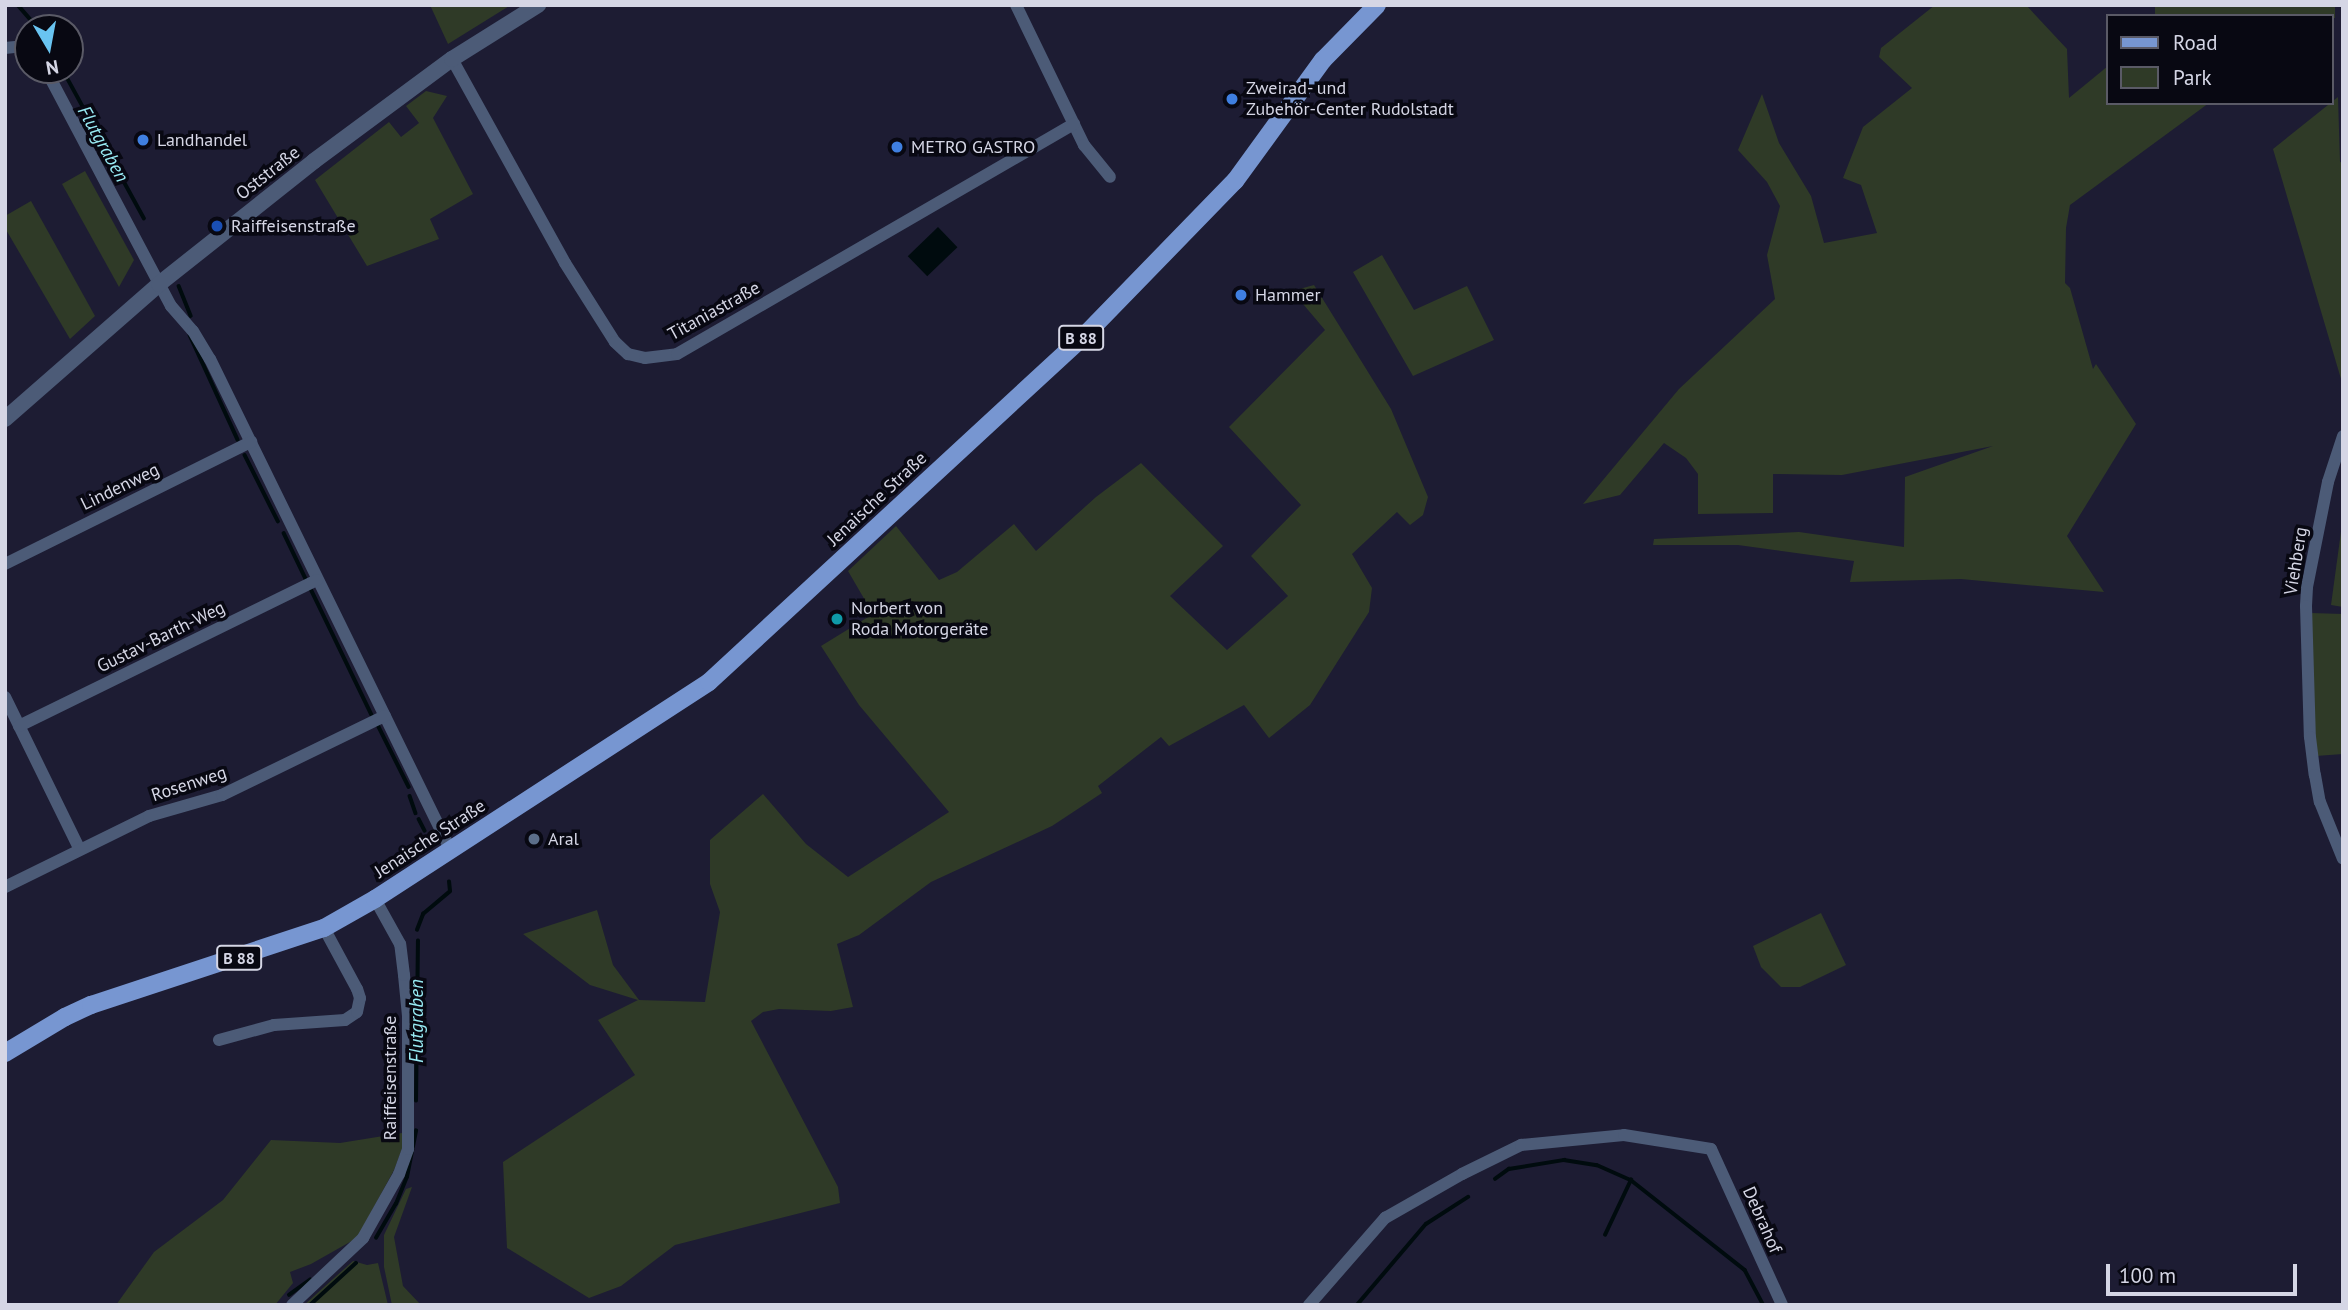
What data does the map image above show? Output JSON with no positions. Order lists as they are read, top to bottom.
{
  "streets": {
    "main road": ["B 88", "Jenaische Straße"],
    "street": [
      "Oststraße",
      "Titaniastraße",
      "Lindenweg",
      "Viehberg",
      "Gustav-Barth-Weg",
      "Rosenweg",
      "Raiffeisenstraße",
      "Debrahof"
    ]
  },
  "crossings": [
    ["Oststraße", "Titaniastraße"],
    ["Jenaische Straße", "Raiffeisenstraße"]
  ],
  "water": ["Flutgraben"],
  "places": [
    "Zweirad- und Zubehör-Center Rudolstadt",
    "Landhandel",
    "METRO GASTRO",
    "Raiffeisenstraße",
    "Hammer",
    "Norbert von Roda Motorgeräte",
    "Aral"
  ],
  "legend": ["Road", "Park"],
  "scale_bar": "100 m",
  "north": "bottom"
}
